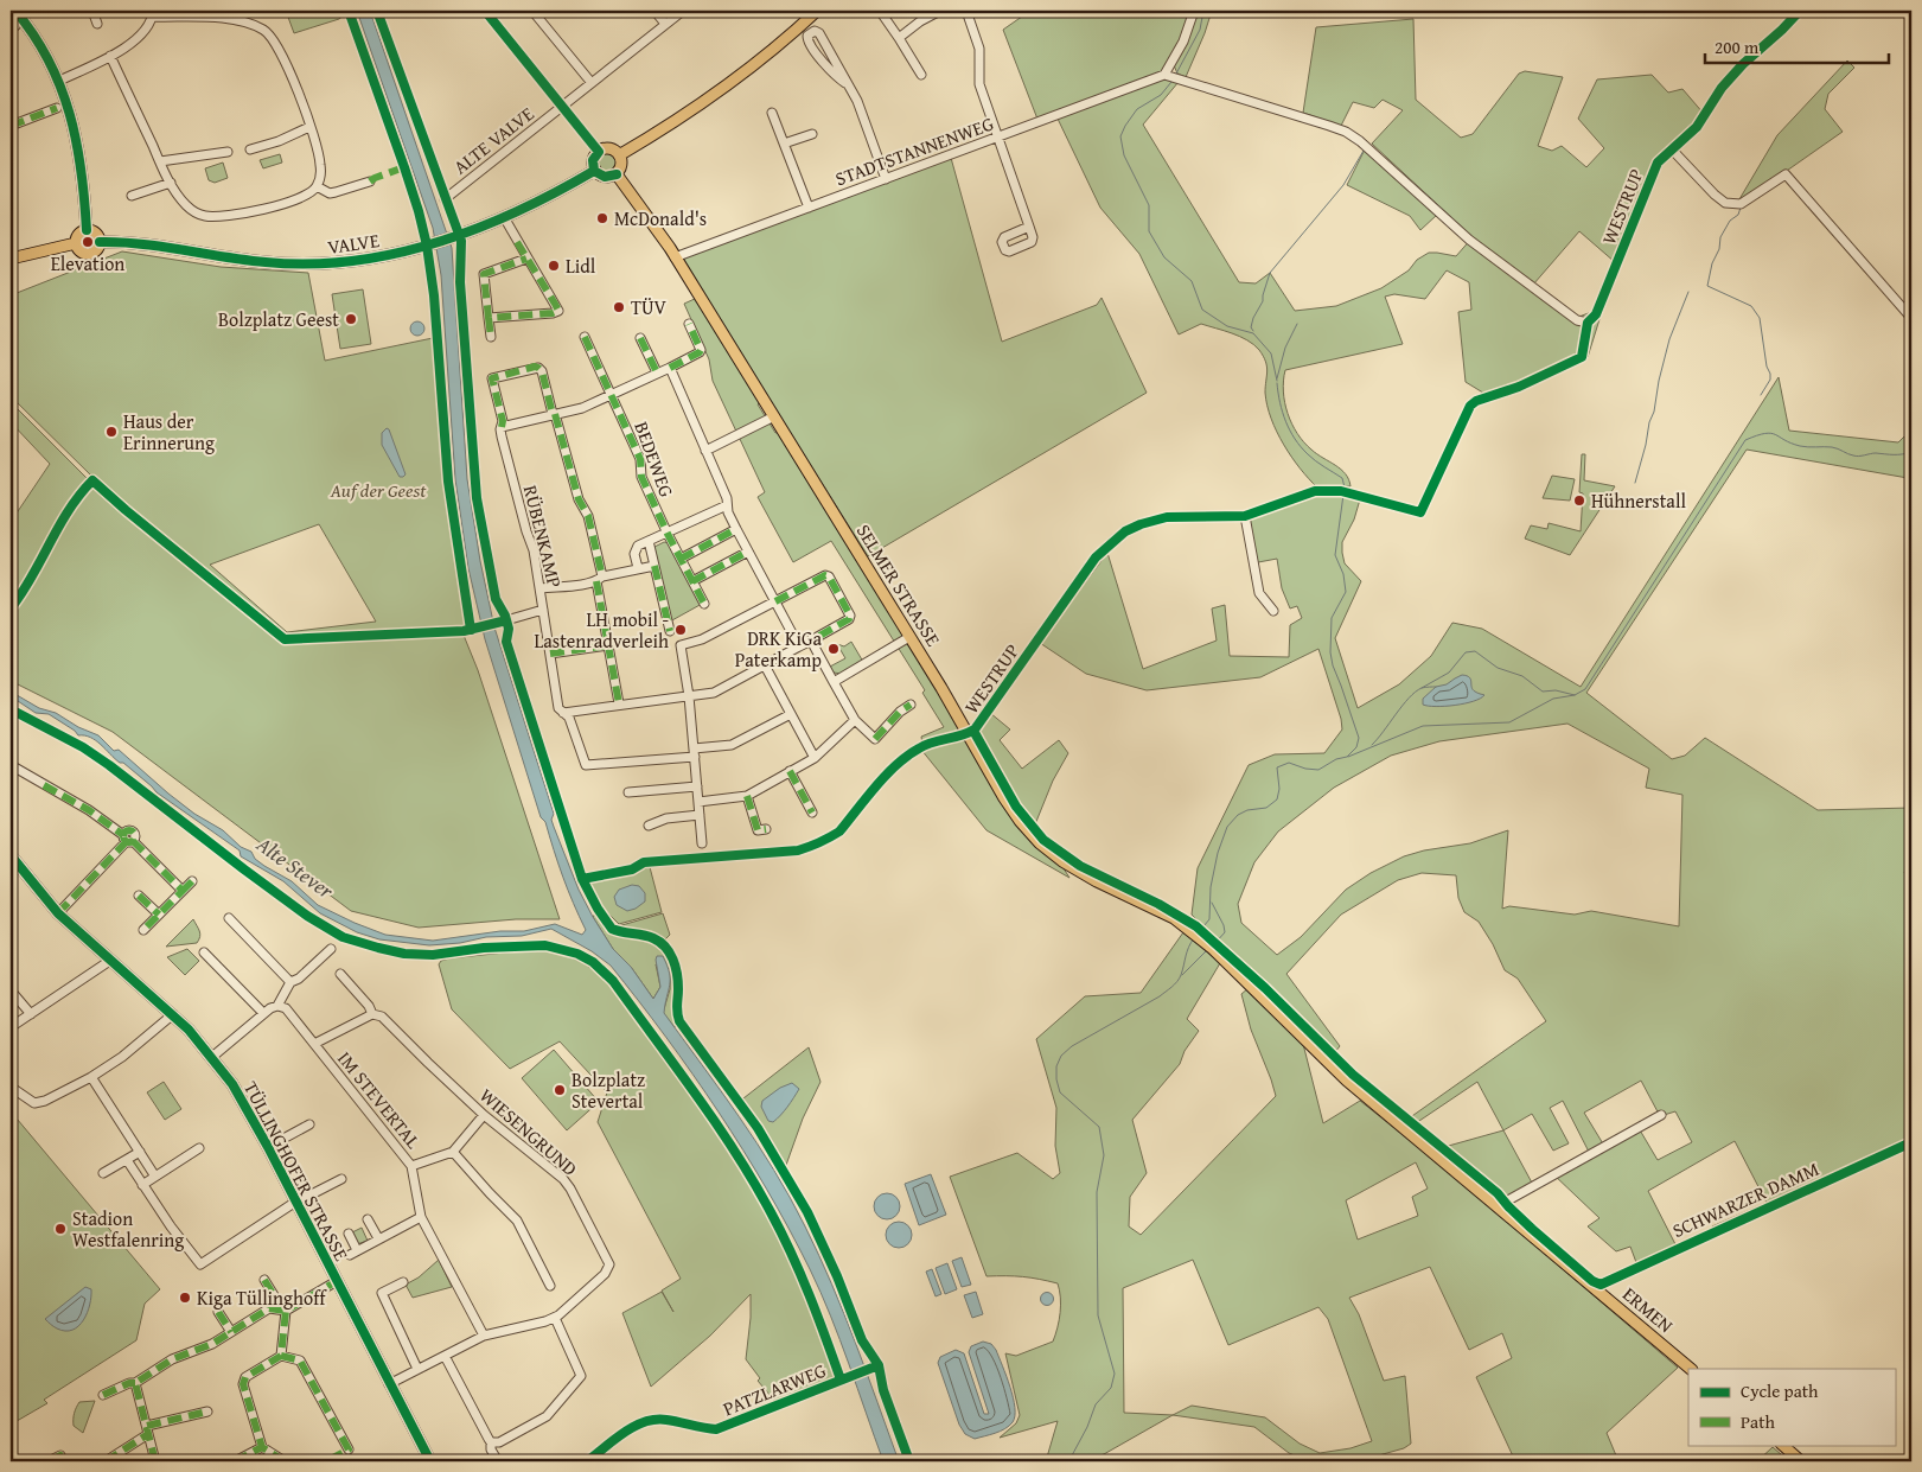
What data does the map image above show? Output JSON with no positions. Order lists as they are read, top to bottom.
{
  "streets": {
    "main road": [
      "VALVE",
      "SELMER STRASSE",
      "TÜLLINGHOFER STRASSE",
      "ERMEN"
    ],
    "street": [
      "ALTE VALVE",
      "STADTSTANNENWEG",
      "WESTRUP",
      "BEDEWEG",
      "RÜBENKAMP",
      "IM STEVERTAL",
      "WIESENGRUND",
      "SCHWARZER DAMM",
      "PATZLARWEG"
    ]
  },
  "crossings": [
    ["STADTSTANNENWEG", "WESTRUP"],
    ["STADTSTANNENWEG", "SELMER STRASSE"],
    ["WESTRUP", "SELMER STRASSE"],
    ["VALVE", "SELMER STRASSE"],
    ["SELMER STRASSE", "ERMEN"],
    ["IM STEVERTAL", "WIESENGRUND"],
    ["WIESENGRUND", "TÜLLINGHOFER STRASSE"],
    ["SCHWARZER DAMM", "ERMEN"]
  ],
  "water": ["Alte Stever"],
  "parks": ["Auf der Geest"],
  "places": [
    "McDonald's",
    "Elevation",
    "Lidl",
    "TÜV",
    "Bolzplatz Geest",
    "Haus der Erinnerung",
    "Hühnerstall",
    "LH mobil - Lastenradverleih",
    "DRK KiGa Paterkamp",
    "Bolzplatz Stevertal",
    "Stadion Westfalenring",
    "Kiga Tüllinghoff"
  ],
  "legend": ["Cycle path", "Path"],
  "scale_bar": "200 m"
}
